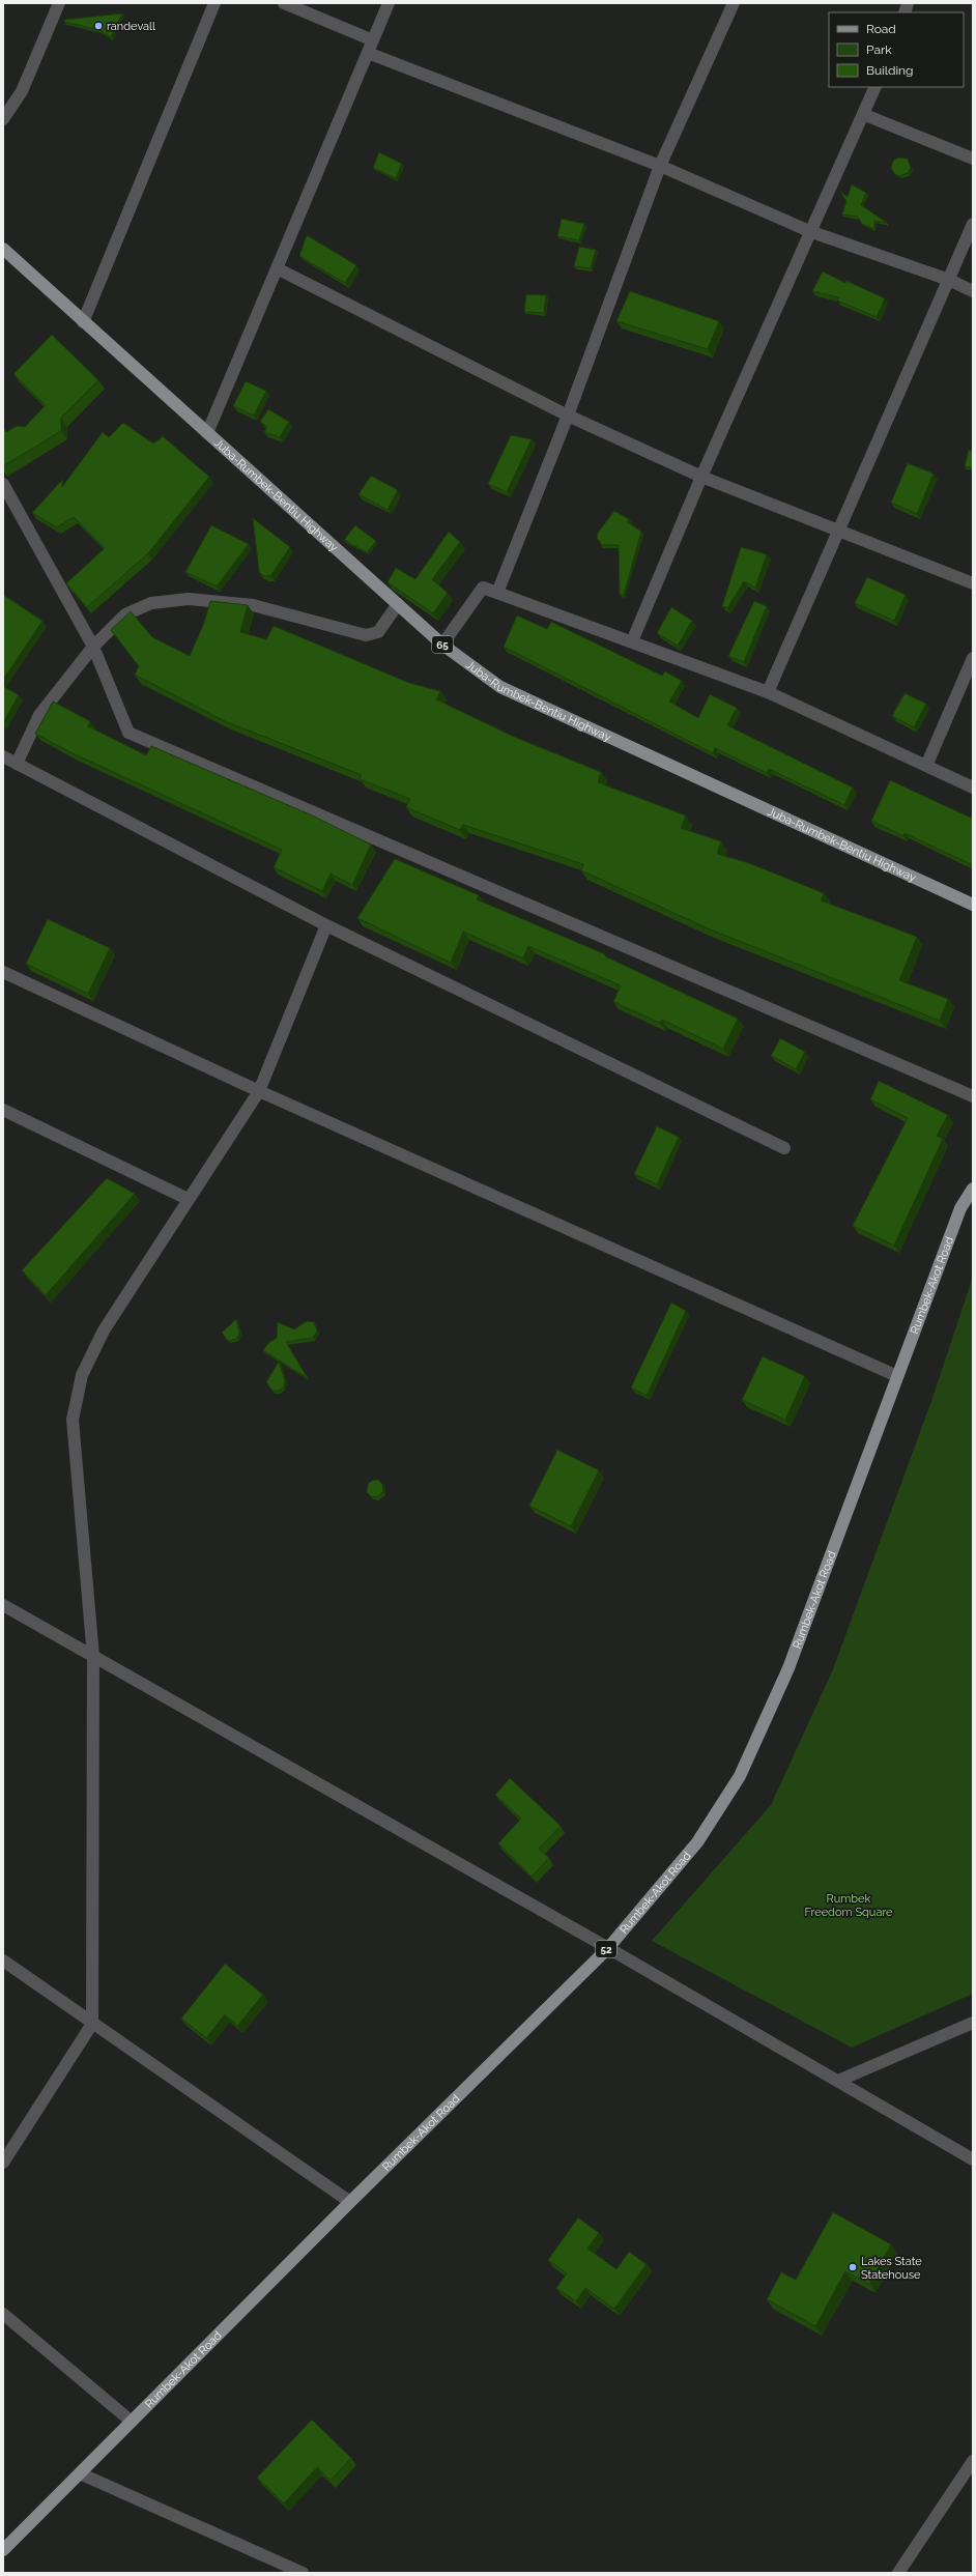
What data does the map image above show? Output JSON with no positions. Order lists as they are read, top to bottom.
{
  "streets": {
    "main road": [
      "Juba-Rumbek-Bentiu Highway",
      "65",
      "Rumbek-Akot Road",
      "52"
    ]
  },
  "parks": ["Rumbek Freedom Square"],
  "places": ["randevall", "Lakes State Statehouse"],
  "legend": ["Road", "Park", "Building"]
}
